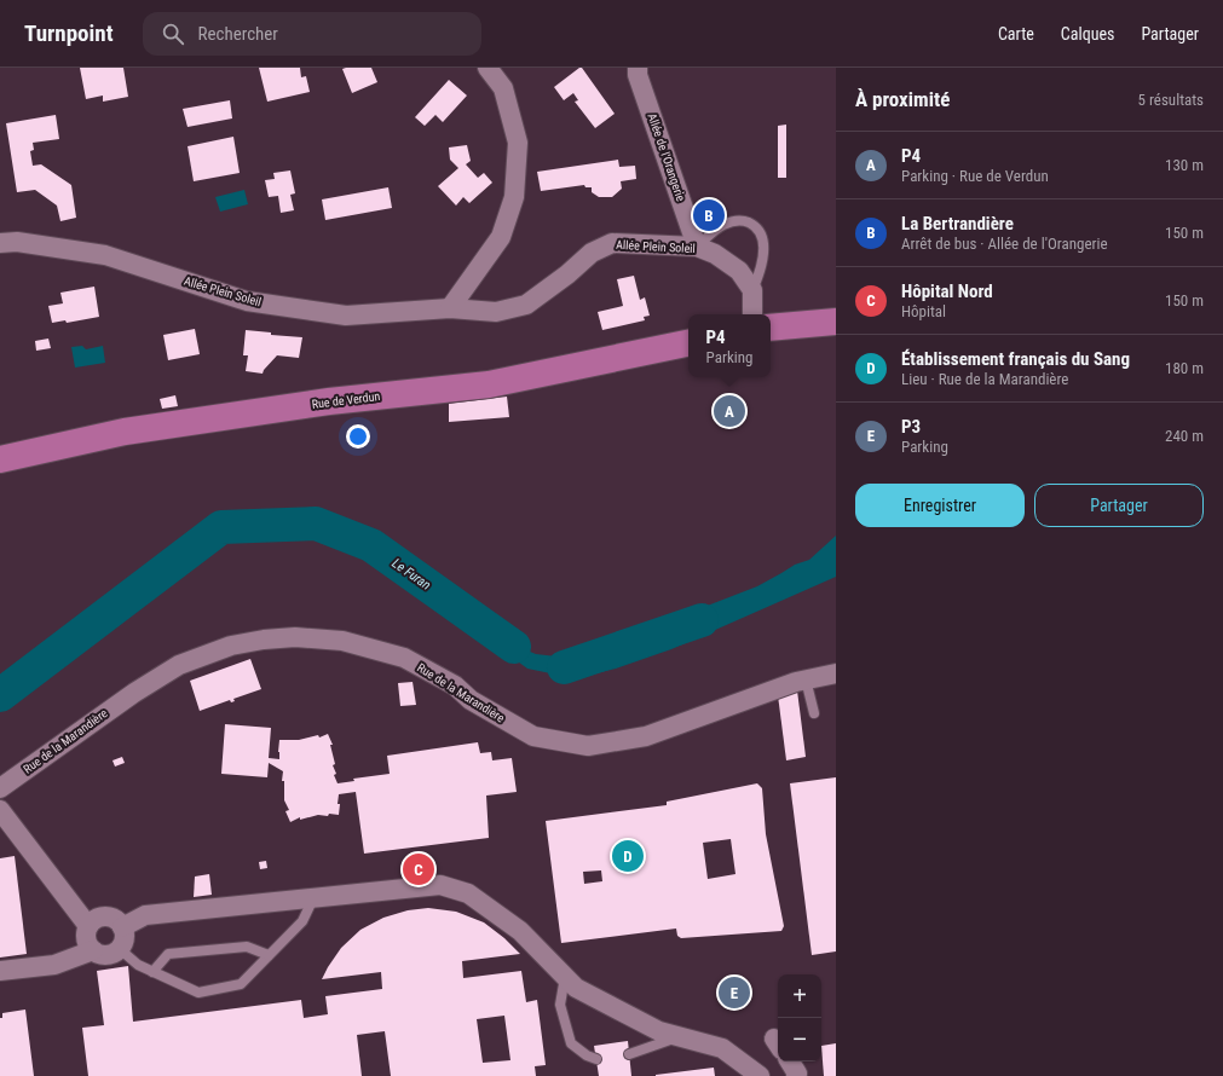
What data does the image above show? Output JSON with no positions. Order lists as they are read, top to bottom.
{
  "streets": {
    "main road": ["Rue de Verdun"],
    "street": ["Allée de l'Orangerie", "Allée Plein Soleil", "Rue de la Marandière"]
  },
  "crossings": [
    ["Allée de l'Orangerie", "Allée Plein Soleil"]
  ],
  "water": ["Le Furan"],
  "page": {
    "header": "Turnpoint",
    "search": "Rechercher",
    "nav": ["Carte", "Calques", "Partager"],
    "heading": ["À proximité", "5 résultats"],
    "list": [
      {
        "mark": "A",
        "name": "P4",
        "note": "Parking · Rue de Verdun",
        "value": "130 m"
      },
      {
        "mark": "B",
        "name": "La Bertrandière",
        "note": "Arrêt de bus · Allée de l'Orangerie",
        "value": "150 m"
      },
      {
        "mark": "C",
        "name": "Hôpital Nord",
        "note": "Hôpital",
        "value": "150 m"
      },
      {
        "mark": "D",
        "name": "Établissement français du Sang",
        "note": "Lieu · Rue de la Marandière",
        "value": "180 m"
      },
      {
        "mark": "E",
        "name": "P3",
        "note": "Parking",
        "value": "240 m"
      }
    ],
    "pins": [
      "B",
      "A",
      "D",
      "C",
      "E"
    ],
    "popup": ["P4", "Parking"],
    "buttons": ["Enregistrer", "Partager"],
    "map_buttons": ["+", "−"]
  }
}
